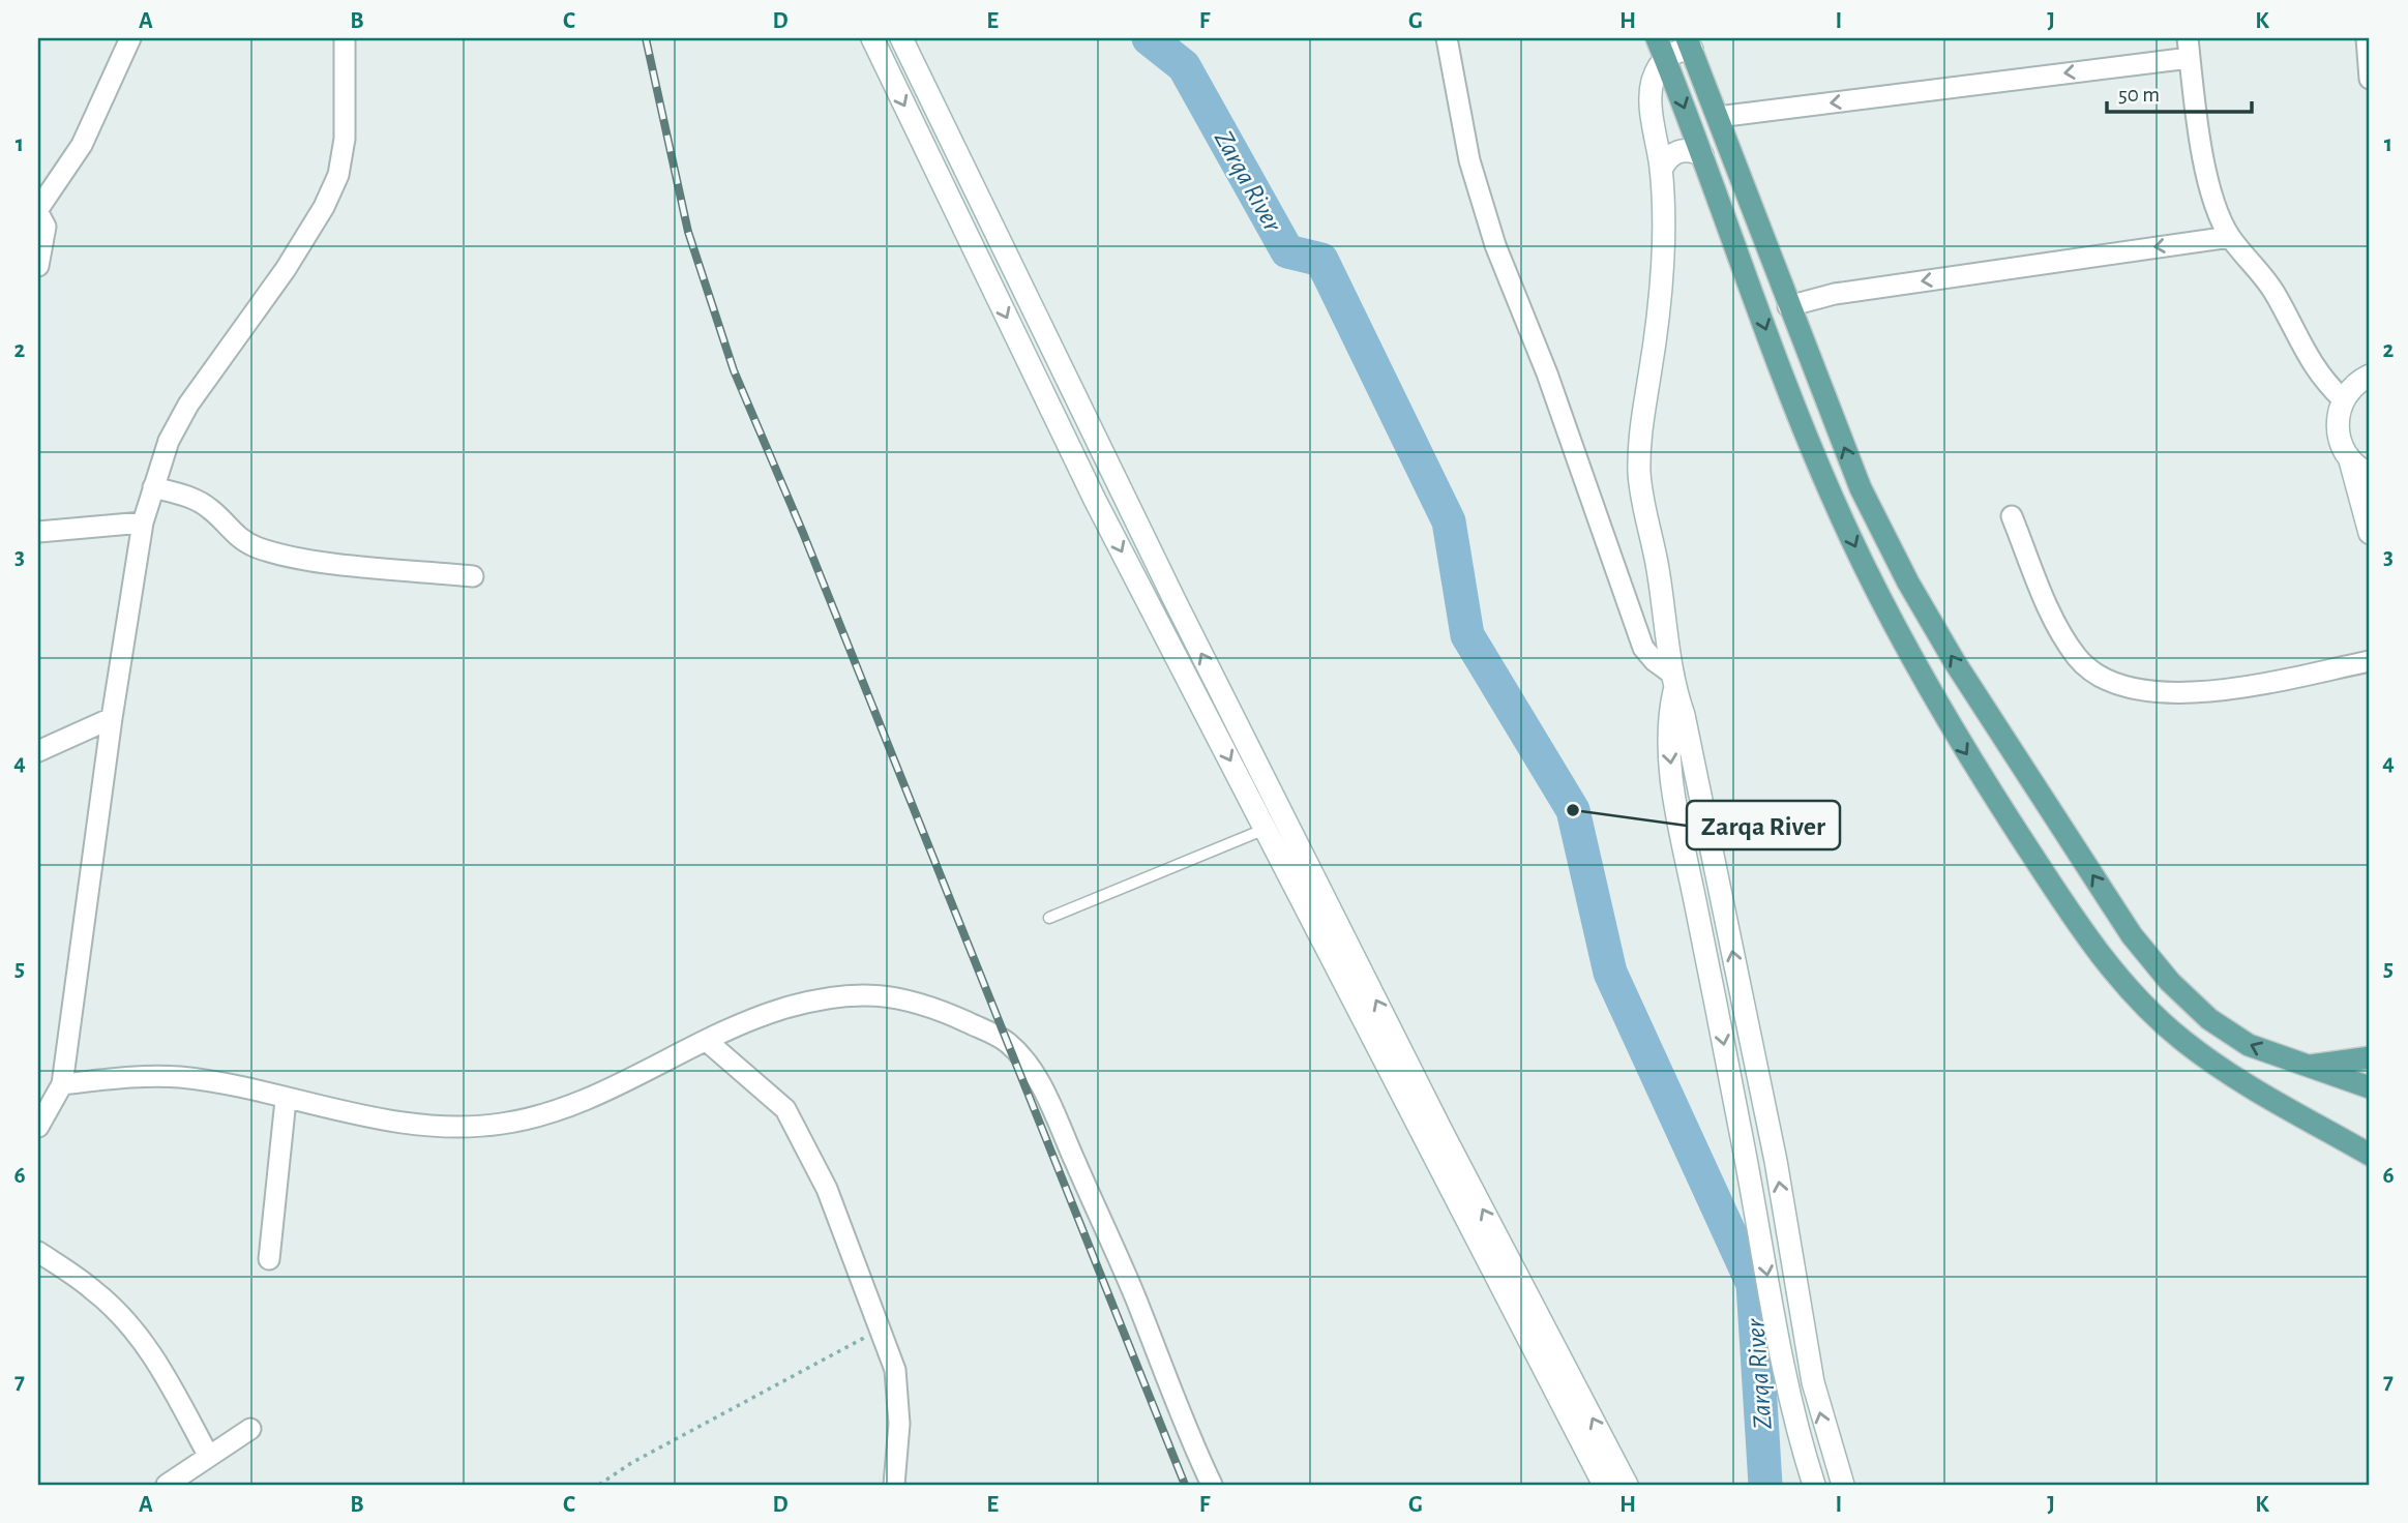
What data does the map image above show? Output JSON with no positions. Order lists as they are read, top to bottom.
{
  "water": ["Zarqa River"],
  "places": ["Zarqa River"],
  "scale_bar": "50 m",
  "grid": {
    "columns": [
      "A",
      "B",
      "C",
      "D",
      "E",
      "F",
      "G",
      "H",
      "I",
      "J",
      "K"
    ],
    "rows": [
      "1",
      "2",
      "3",
      "4",
      "5",
      "6",
      "7"
    ]
  }
}
